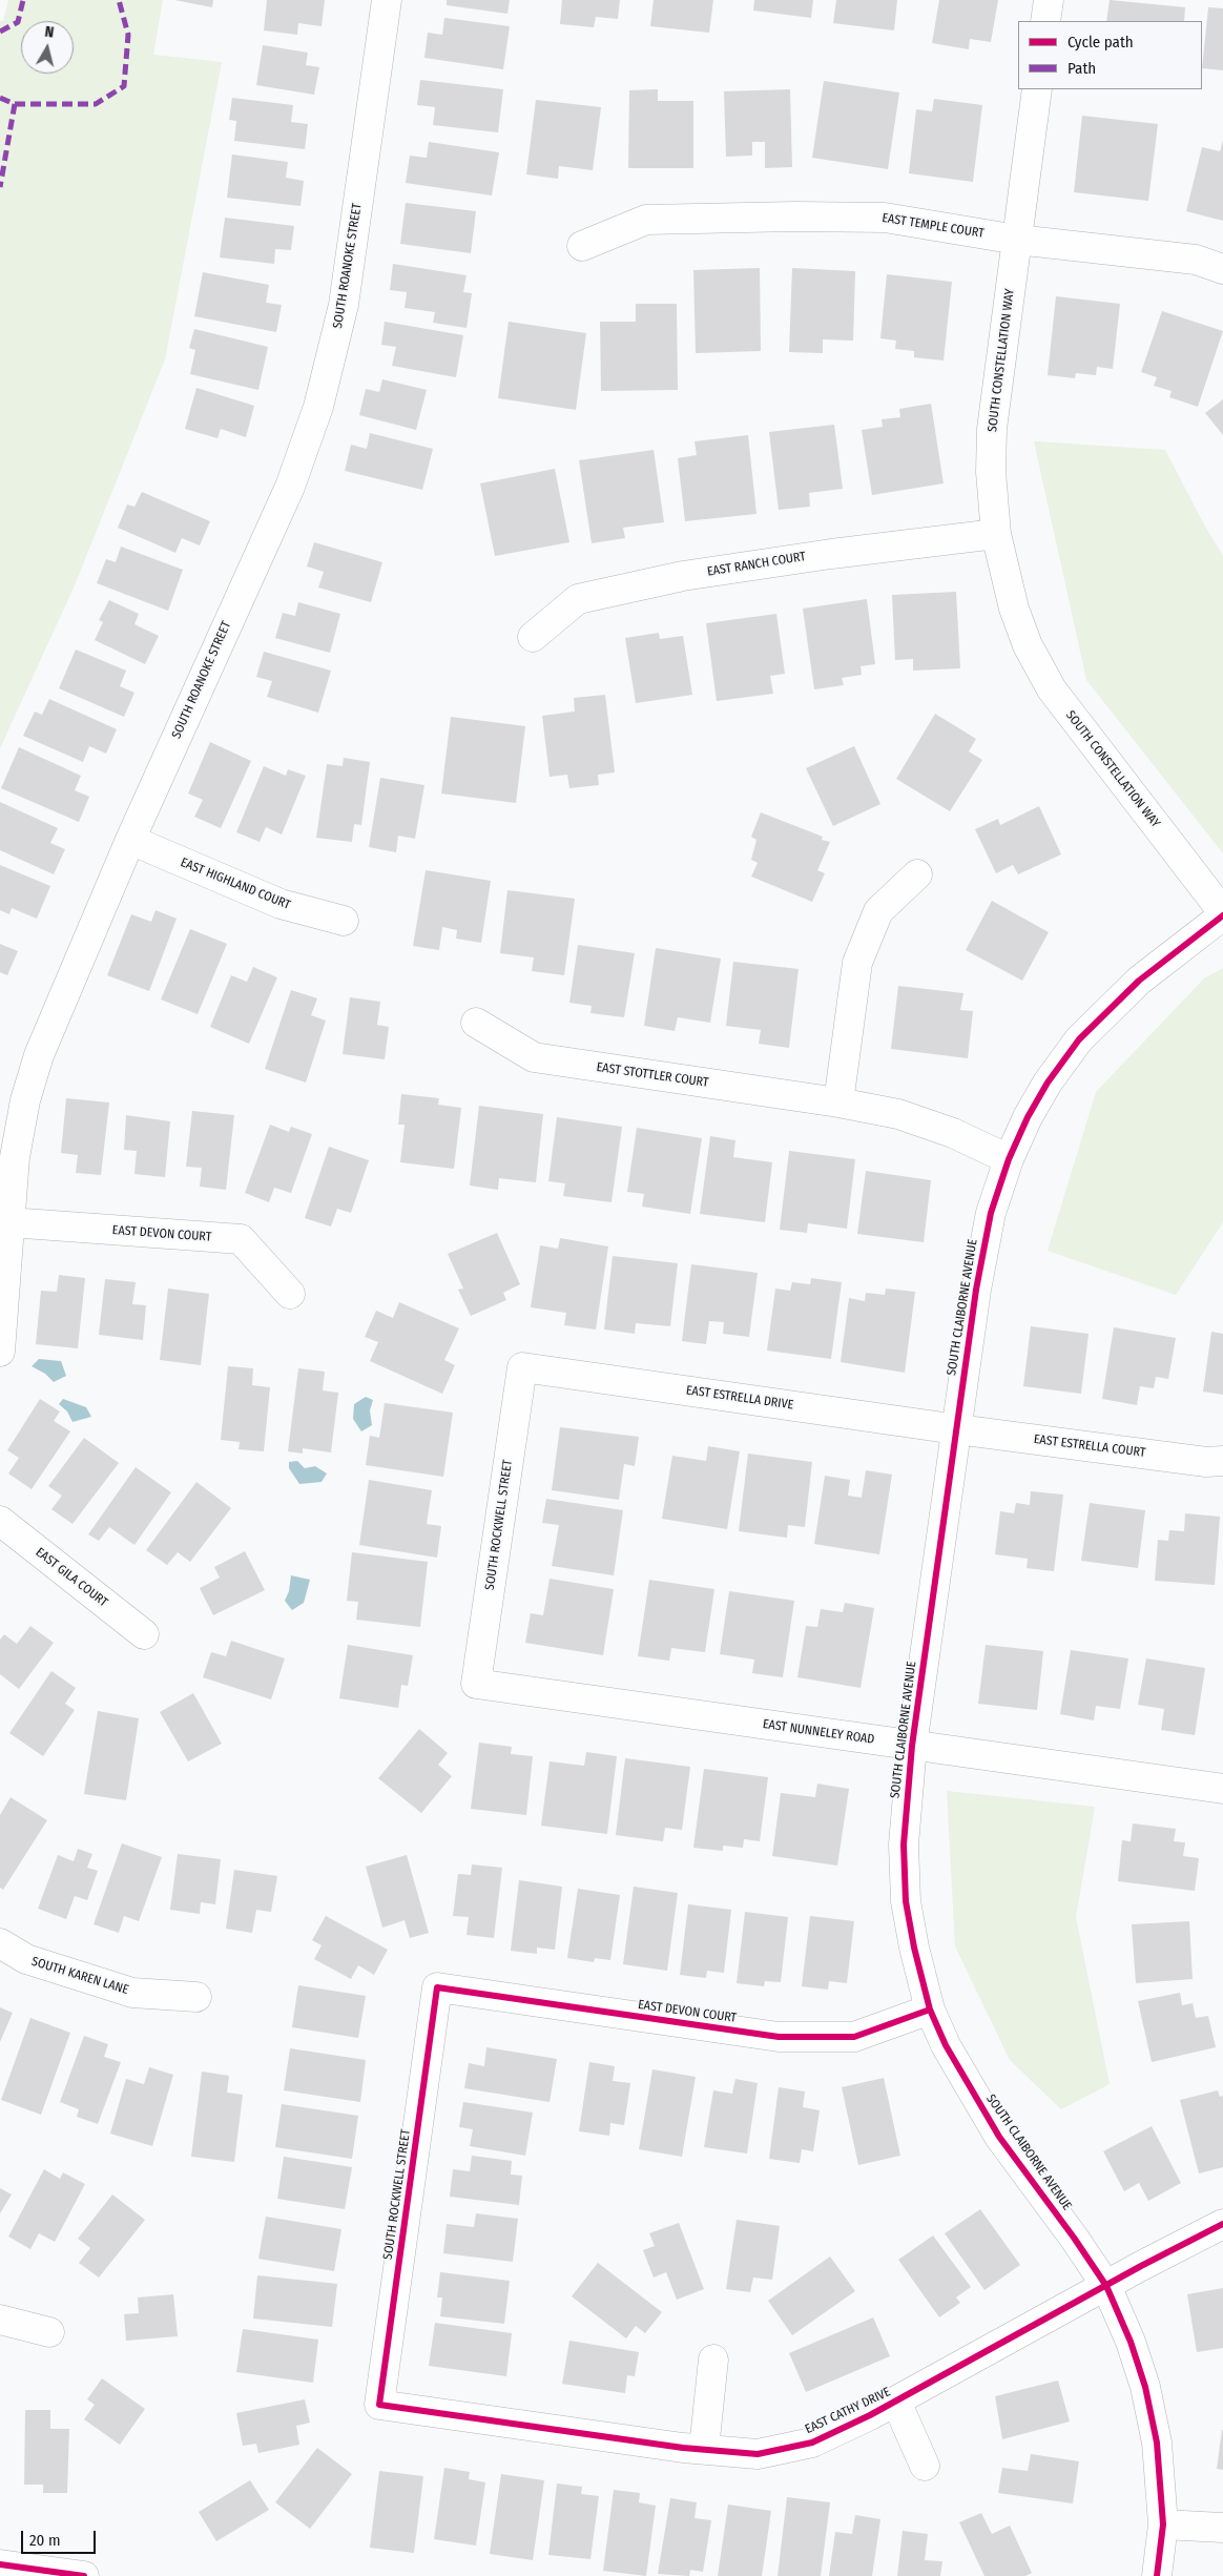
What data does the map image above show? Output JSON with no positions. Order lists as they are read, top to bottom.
{
  "streets": {
    "street": [
      "EAST TEMPLE COURT",
      "SOUTH ROANOKE STREET",
      "SOUTH CONSTELLATION WAY",
      "EAST RANCH COURT",
      "EAST HIGHLAND COURT",
      "EAST STOTTLER COURT",
      "EAST DEVON COURT",
      "SOUTH CLAIBORNE AVENUE",
      "EAST ESTRELLA DRIVE",
      "EAST ESTRELLA COURT",
      "SOUTH ROCKWELL STREET",
      "EAST GILA COURT",
      "EAST NUNNELEY ROAD",
      "SOUTH KAREN LANE",
      "EAST CATHY DRIVE"
    ]
  },
  "crossings": [
    ["EAST TEMPLE COURT", "SOUTH CONSTELLATION WAY"],
    ["SOUTH ROANOKE STREET", "EAST HIGHLAND COURT"],
    ["SOUTH ROANOKE STREET", "EAST DEVON COURT"],
    ["SOUTH CONSTELLATION WAY", "EAST RANCH COURT"],
    ["SOUTH CONSTELLATION WAY", "SOUTH CLAIBORNE AVENUE"],
    ["EAST STOTTLER COURT", "SOUTH CLAIBORNE AVENUE"],
    ["EAST DEVON COURT", "SOUTH CLAIBORNE AVENUE"],
    ["EAST DEVON COURT", "SOUTH ROCKWELL STREET"],
    ["SOUTH CLAIBORNE AVENUE", "EAST ESTRELLA DRIVE"],
    ["SOUTH CLAIBORNE AVENUE", "EAST ESTRELLA COURT"],
    ["SOUTH CLAIBORNE AVENUE", "EAST NUNNELEY ROAD"],
    ["SOUTH CLAIBORNE AVENUE", "EAST CATHY DRIVE"],
    ["EAST ESTRELLA DRIVE", "EAST ESTRELLA COURT"],
    ["EAST ESTRELLA DRIVE", "SOUTH ROCKWELL STREET"],
    ["SOUTH ROCKWELL STREET", "EAST NUNNELEY ROAD"],
    ["SOUTH ROCKWELL STREET", "EAST CATHY DRIVE"]
  ],
  "legend": ["Cycle path", "Path"],
  "scale_bar": "20 m",
  "north": "top"
}
